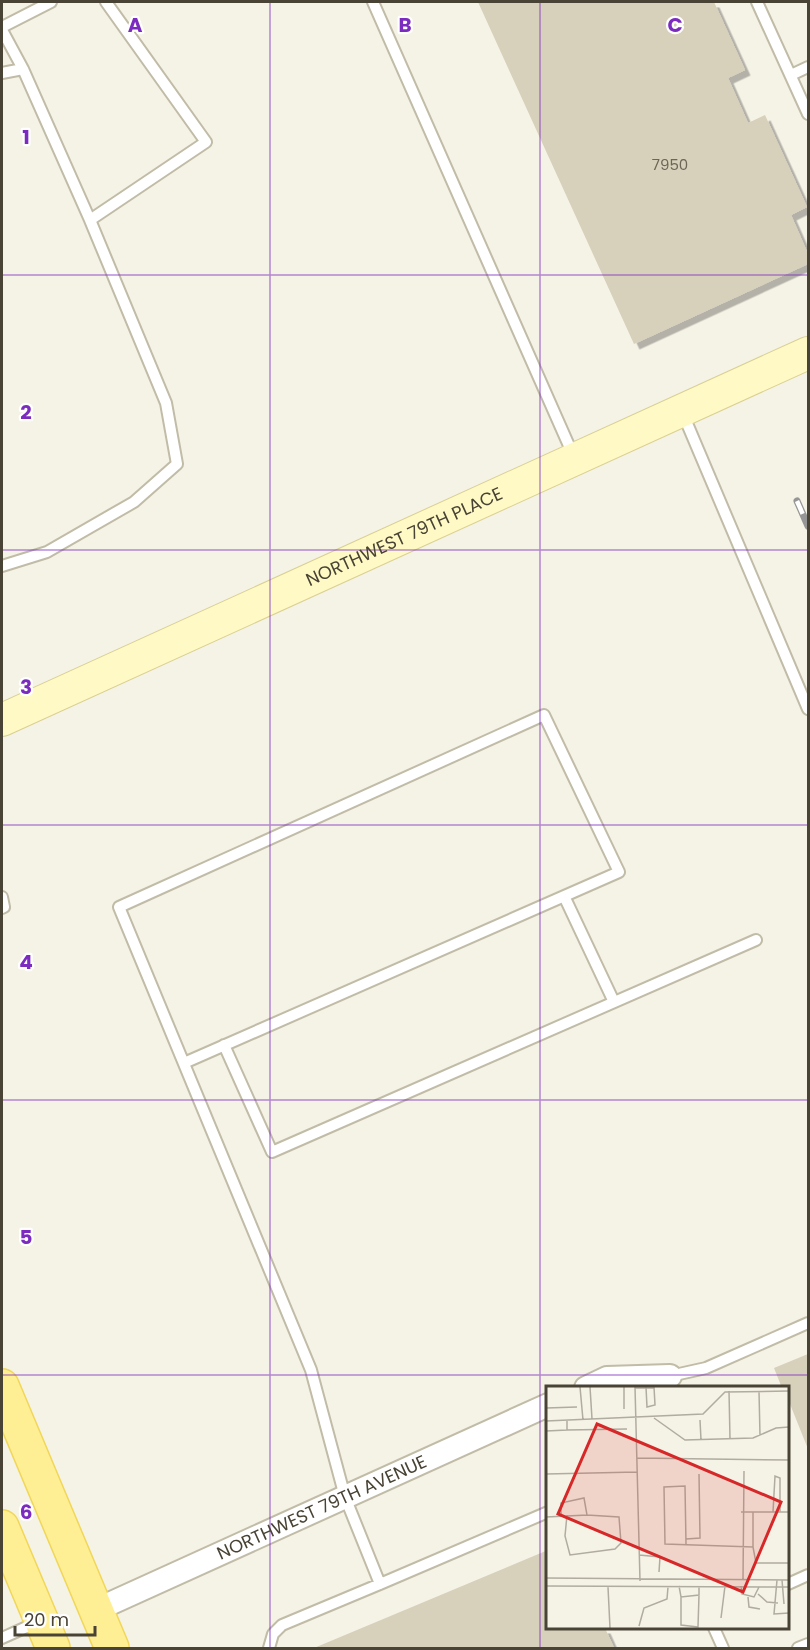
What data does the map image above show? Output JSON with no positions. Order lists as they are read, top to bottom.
{
  "streets": {
    "main road": ["NORTHWEST 79TH PLACE"],
    "street": ["NORTHWEST 79TH AVENUE"]
  },
  "house_numbers": ["7950"],
  "scale_bar": "20 m",
  "grid": {
    "columns": ["A", "B", "C"],
    "rows": [
      "1",
      "2",
      "3",
      "4",
      "5",
      "6"
    ]
  }
}
